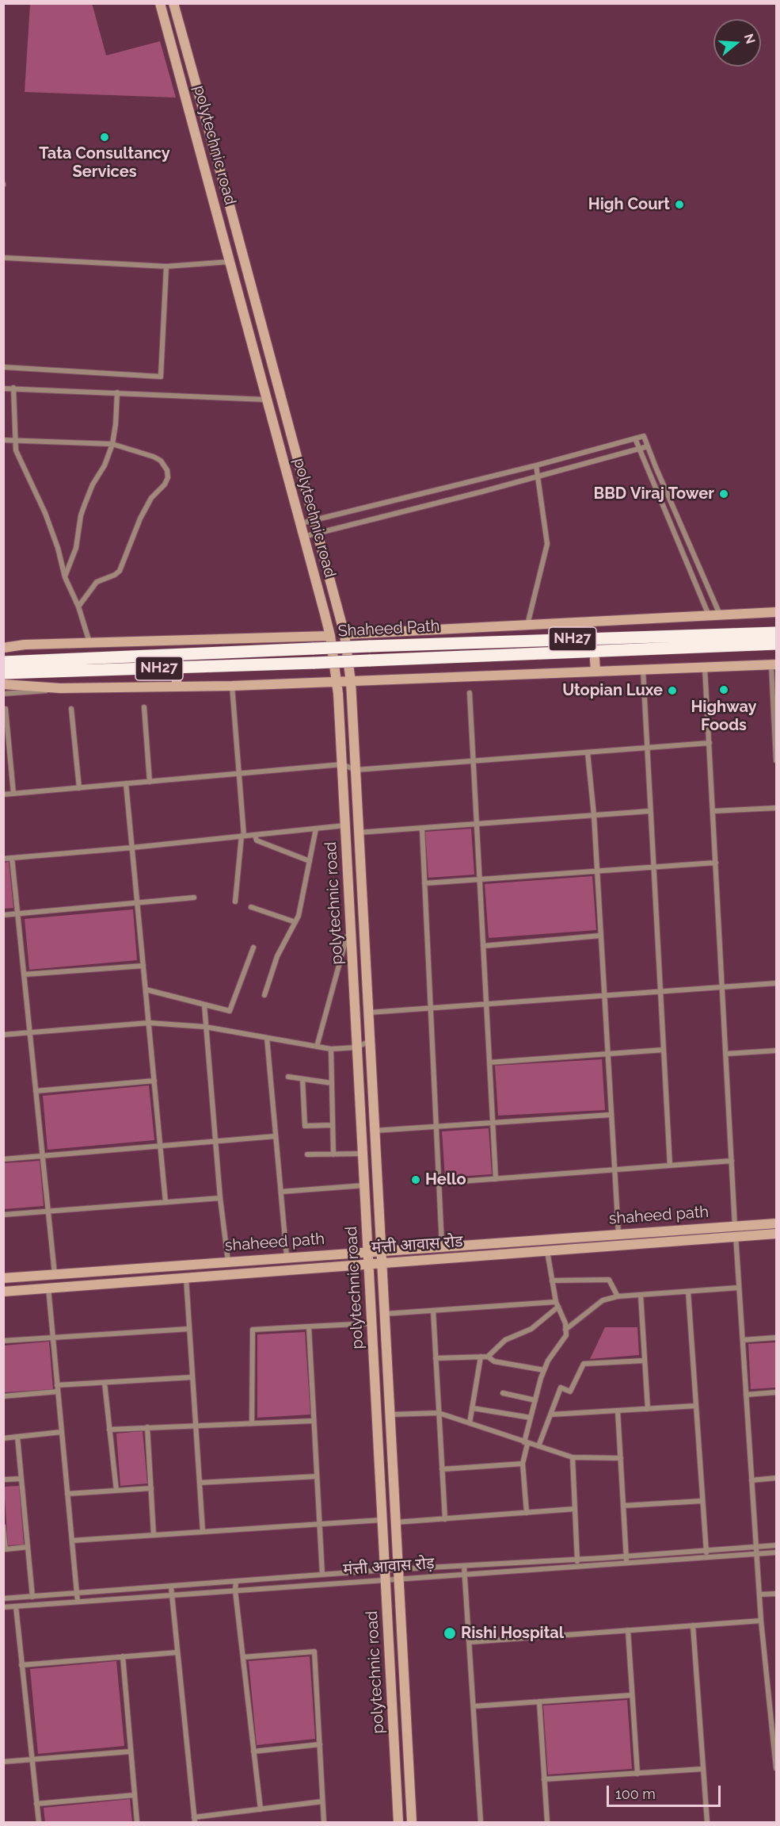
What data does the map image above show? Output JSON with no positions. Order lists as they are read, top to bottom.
{
  "streets": {
    "highway": ["Shaheed Path", "NH27"],
    "street": [
      "polytechnic road",
      "shaheed path",
      "मंत्ती आवास रोड",
      "मंत्ती आवास रोड़"
    ]
  },
  "crossings": [
    ["polytechnic road", "shaheed path"],
    ["polytechnic road", "मंत्ती आवास रोड"],
    ["polytechnic road", "मंत्ती आवास रोड़"]
  ],
  "places": [
    "Tata Consultancy Services",
    "High Court",
    "BBD Viraj Tower",
    "Highway Foods",
    "Utopian Luxe",
    "Hello",
    "Rishi Hospital"
  ],
  "scale_bar": "100 m",
  "north": "right"
}
